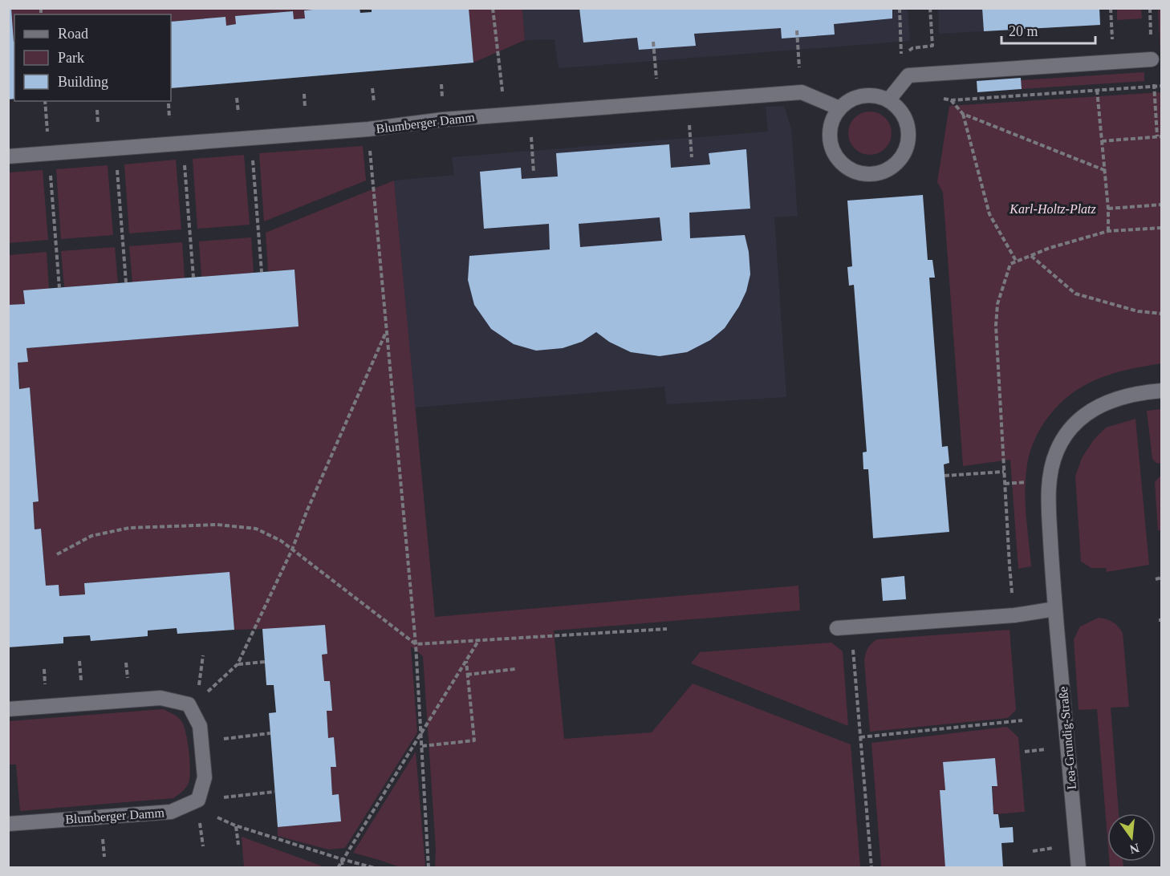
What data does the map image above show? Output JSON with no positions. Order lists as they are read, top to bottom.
{
  "streets": {
    "street": ["Blumberger Damm", "Lea-Grundig-Straße"]
  },
  "parks": ["Karl-Holtz-Platz"],
  "legend": ["Road", "Park", "Building"],
  "scale_bar": "20 m",
  "north": "bottom"
}
